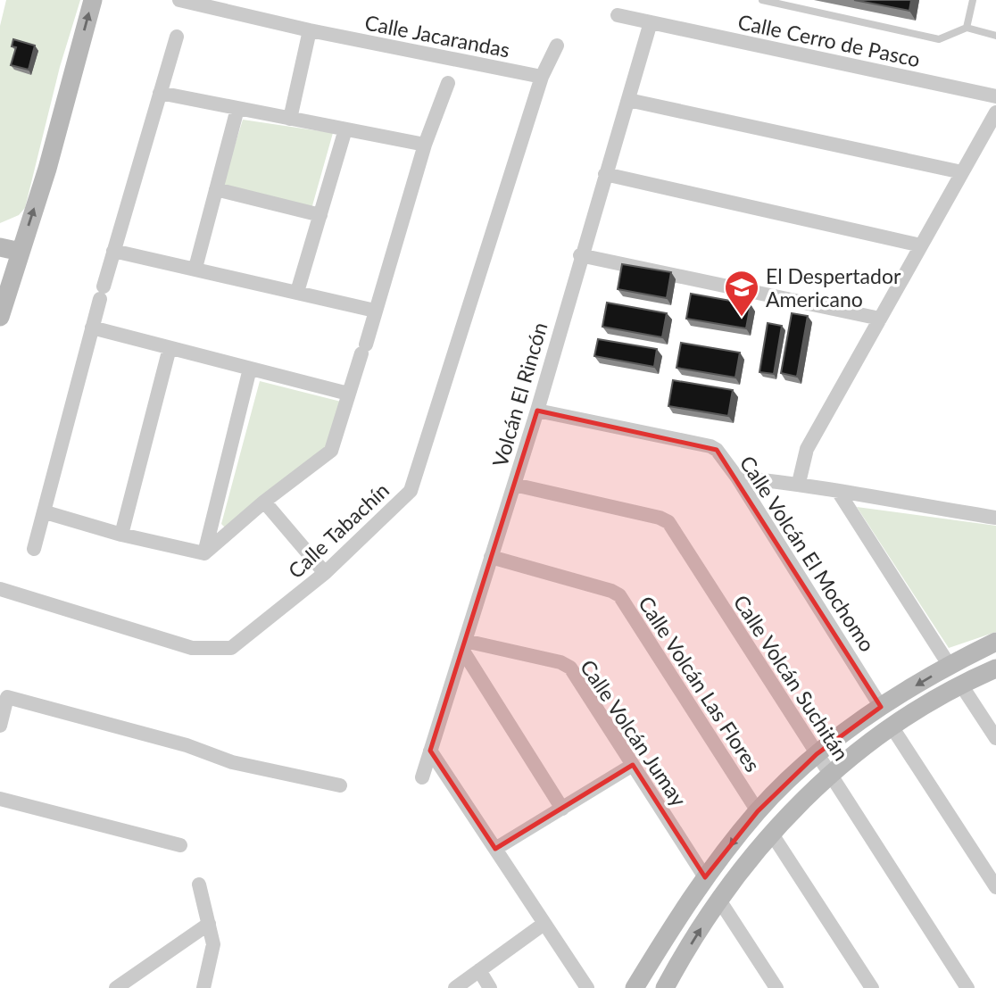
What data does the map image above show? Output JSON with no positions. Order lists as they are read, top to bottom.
{
  "streets": {
    "street": [
      "Calle Jacarandas",
      "Calle Cerro de Pasco",
      "Volcán El Rincón",
      "Calle Tabachín",
      "Calle Volcán El Mochomo",
      "Calle Volcán Suchitán",
      "Calle Volcán Las Flores",
      "Calle Volcán Jumay"
    ]
  },
  "crossings": [
    ["Calle Jacarandas", "Calle Tabachín"],
    ["Calle Cerro de Pasco", "Volcán El Rincón"],
    ["Volcán El Rincón", "Calle Volcán El Mochomo"],
    ["Volcán El Rincón", "Calle Volcán Suchitán"],
    ["Volcán El Rincón", "Calle Volcán Las Flores"],
    ["Volcán El Rincón", "Calle Volcán Jumay"]
  ],
  "places": {
    "school or university": ["El Despertador Americano"]
  }
}
